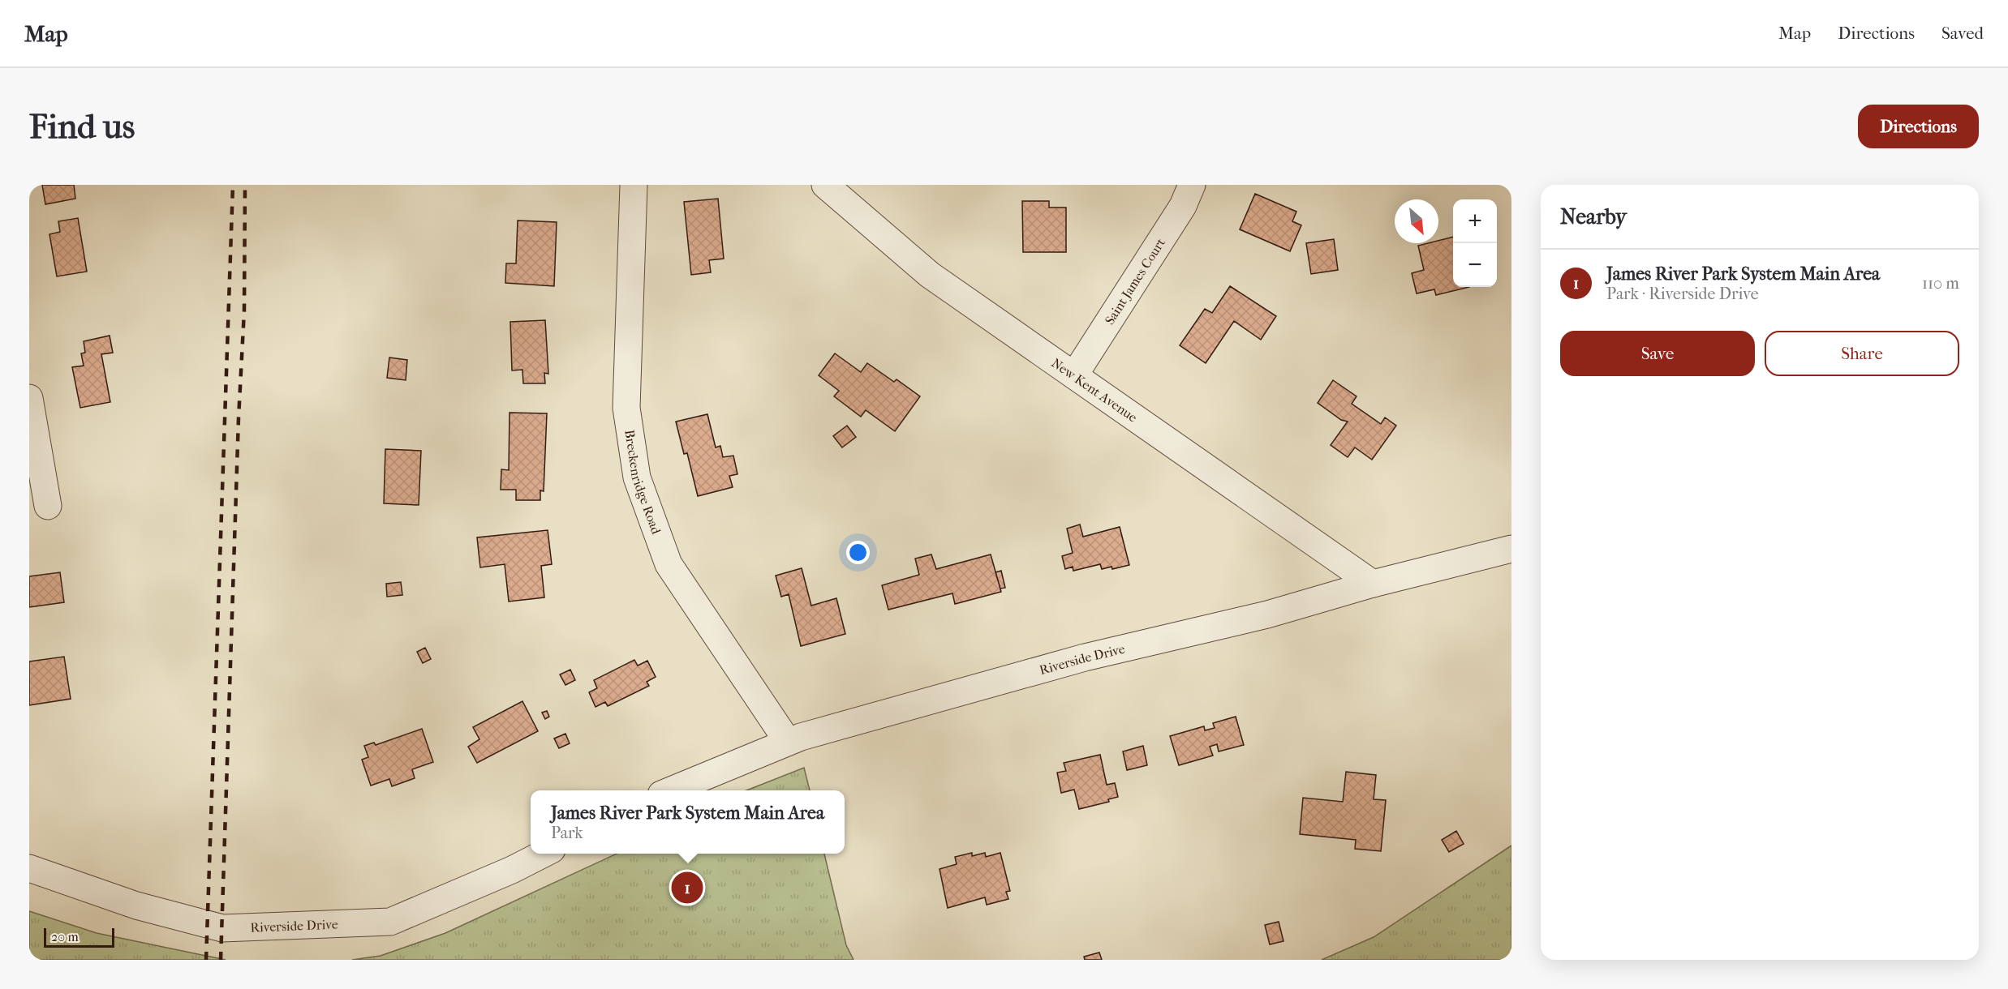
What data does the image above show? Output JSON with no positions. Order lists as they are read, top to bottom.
{
  "streets": {
    "street": [
      "Saint James Court",
      "New Kent Avenue",
      "Breckenridge Road",
      "Riverside Drive"
    ]
  },
  "crossings": [
    ["Saint James Court", "New Kent Avenue"],
    ["New Kent Avenue", "Riverside Drive"],
    ["Breckenridge Road", "Riverside Drive"]
  ],
  "scale_bar": "20 m",
  "north": "bottom right",
  "page": {
    "header": "Map",
    "nav": ["Map", "Directions", "Saved"],
    "buttons": [
      "Directions",
      ["Save", "Share"]
    ],
    "title": "Find us",
    "heading": "Nearby",
    "map_buttons": ["+", "−"],
    "list": [
      {
        "mark": "1",
        "name": "James River Park System Main Area",
        "note": "Park · Riverside Drive",
        "value": "110 m"
      }
    ],
    "popup": ["James River Park System Main Area", "Park"],
    "pins": "1",
    "scale": "20 m"
  }
}
